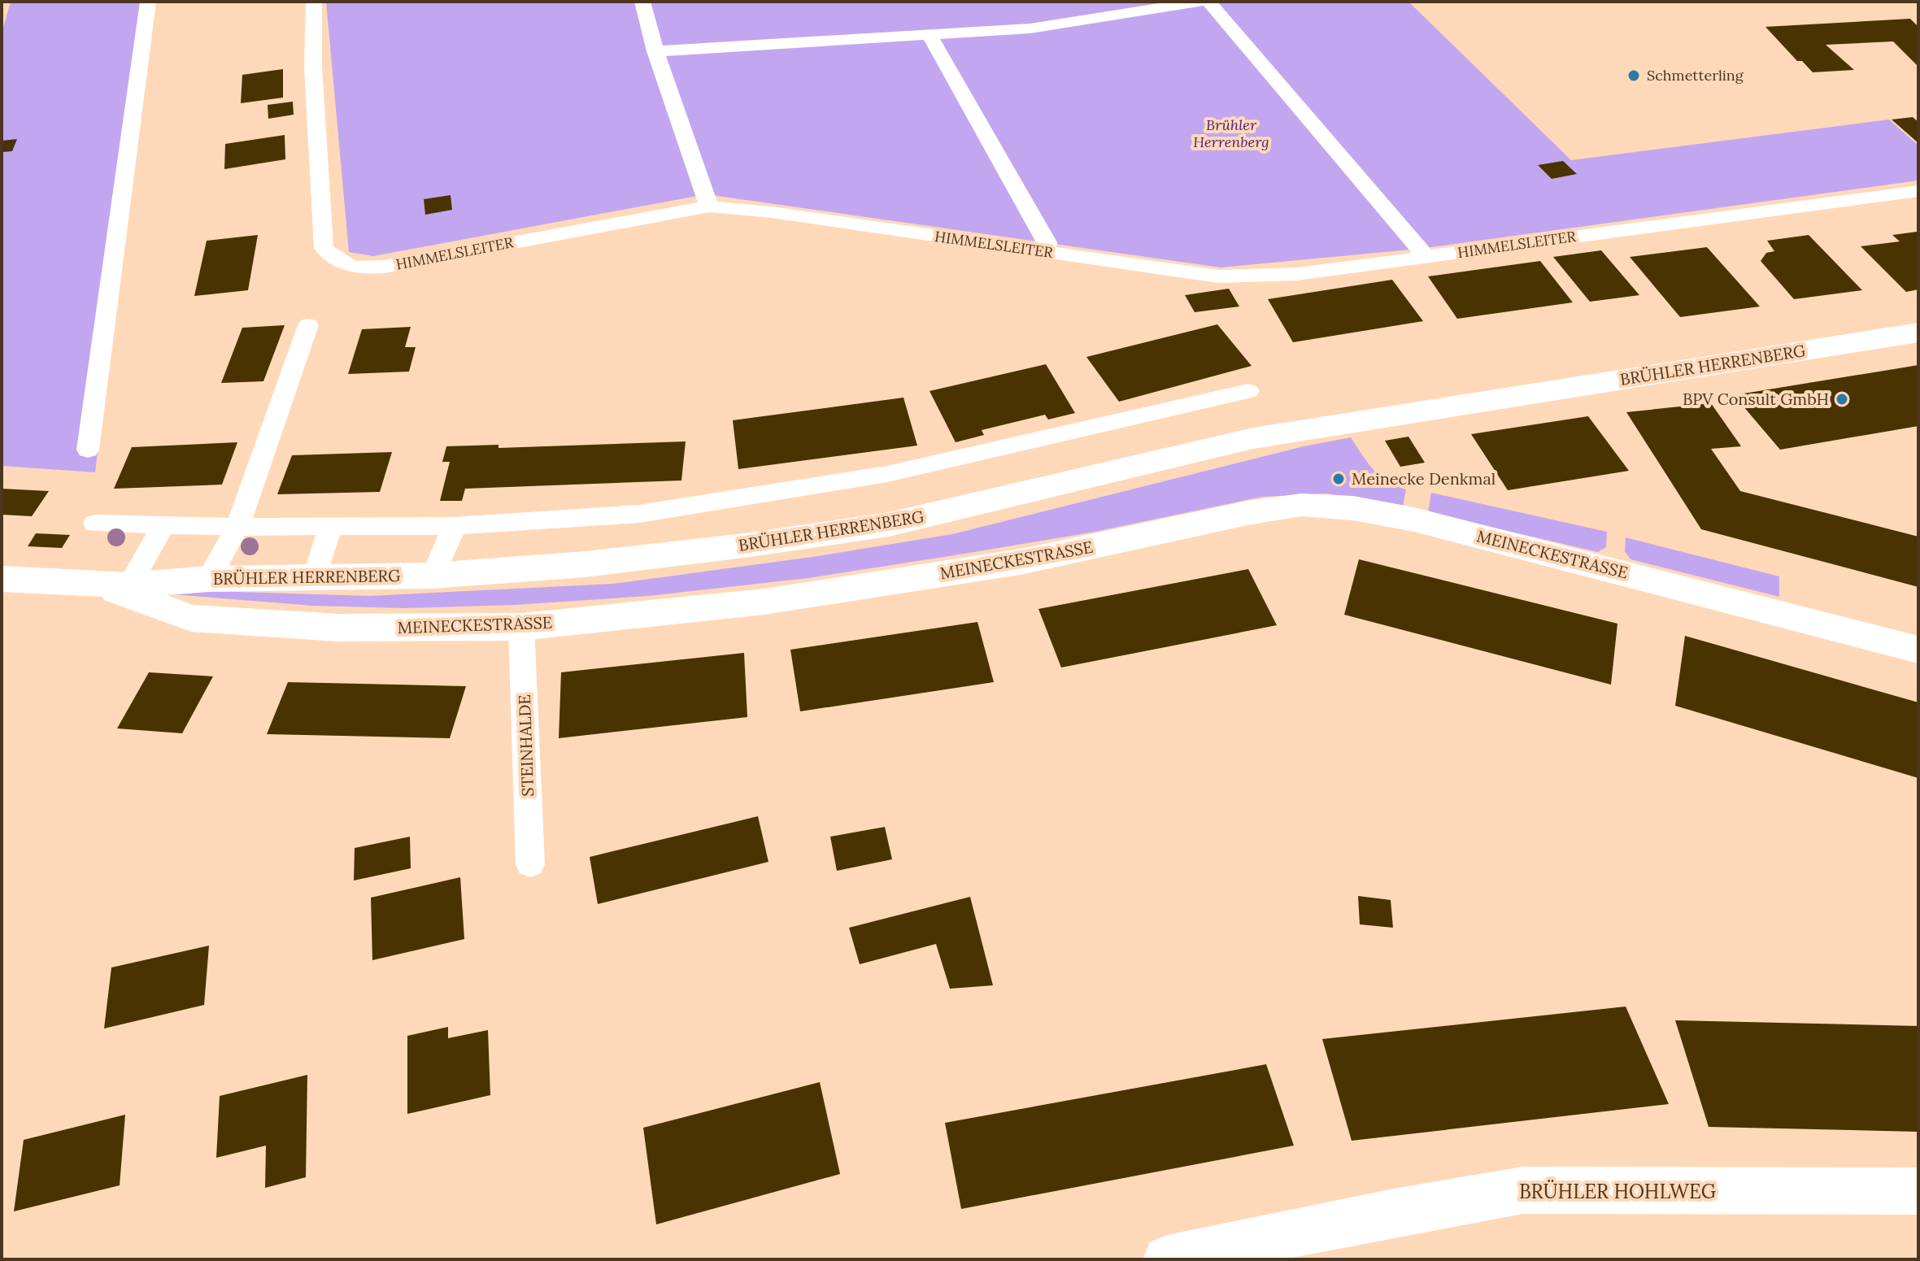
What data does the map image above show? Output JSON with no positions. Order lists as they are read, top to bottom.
{
  "streets": {
    "street": ["BRÜHLER HERRENBERG", "MEINECKESTRASSE", "BRÜHLER HOHLWEG"],
    "lane": ["HIMMELSLEITER", "STEINHALDE"]
  },
  "crossings": [
    ["BRÜHLER HERRENBERG", "MEINECKESTRASSE"],
    ["MEINECKESTRASSE", "STEINHALDE"]
  ],
  "parks": ["Brühler Herrenberg"],
  "places": ["Schmetterling", "BPV Consult GmbH", "Meinecke Denkmal"]
}
